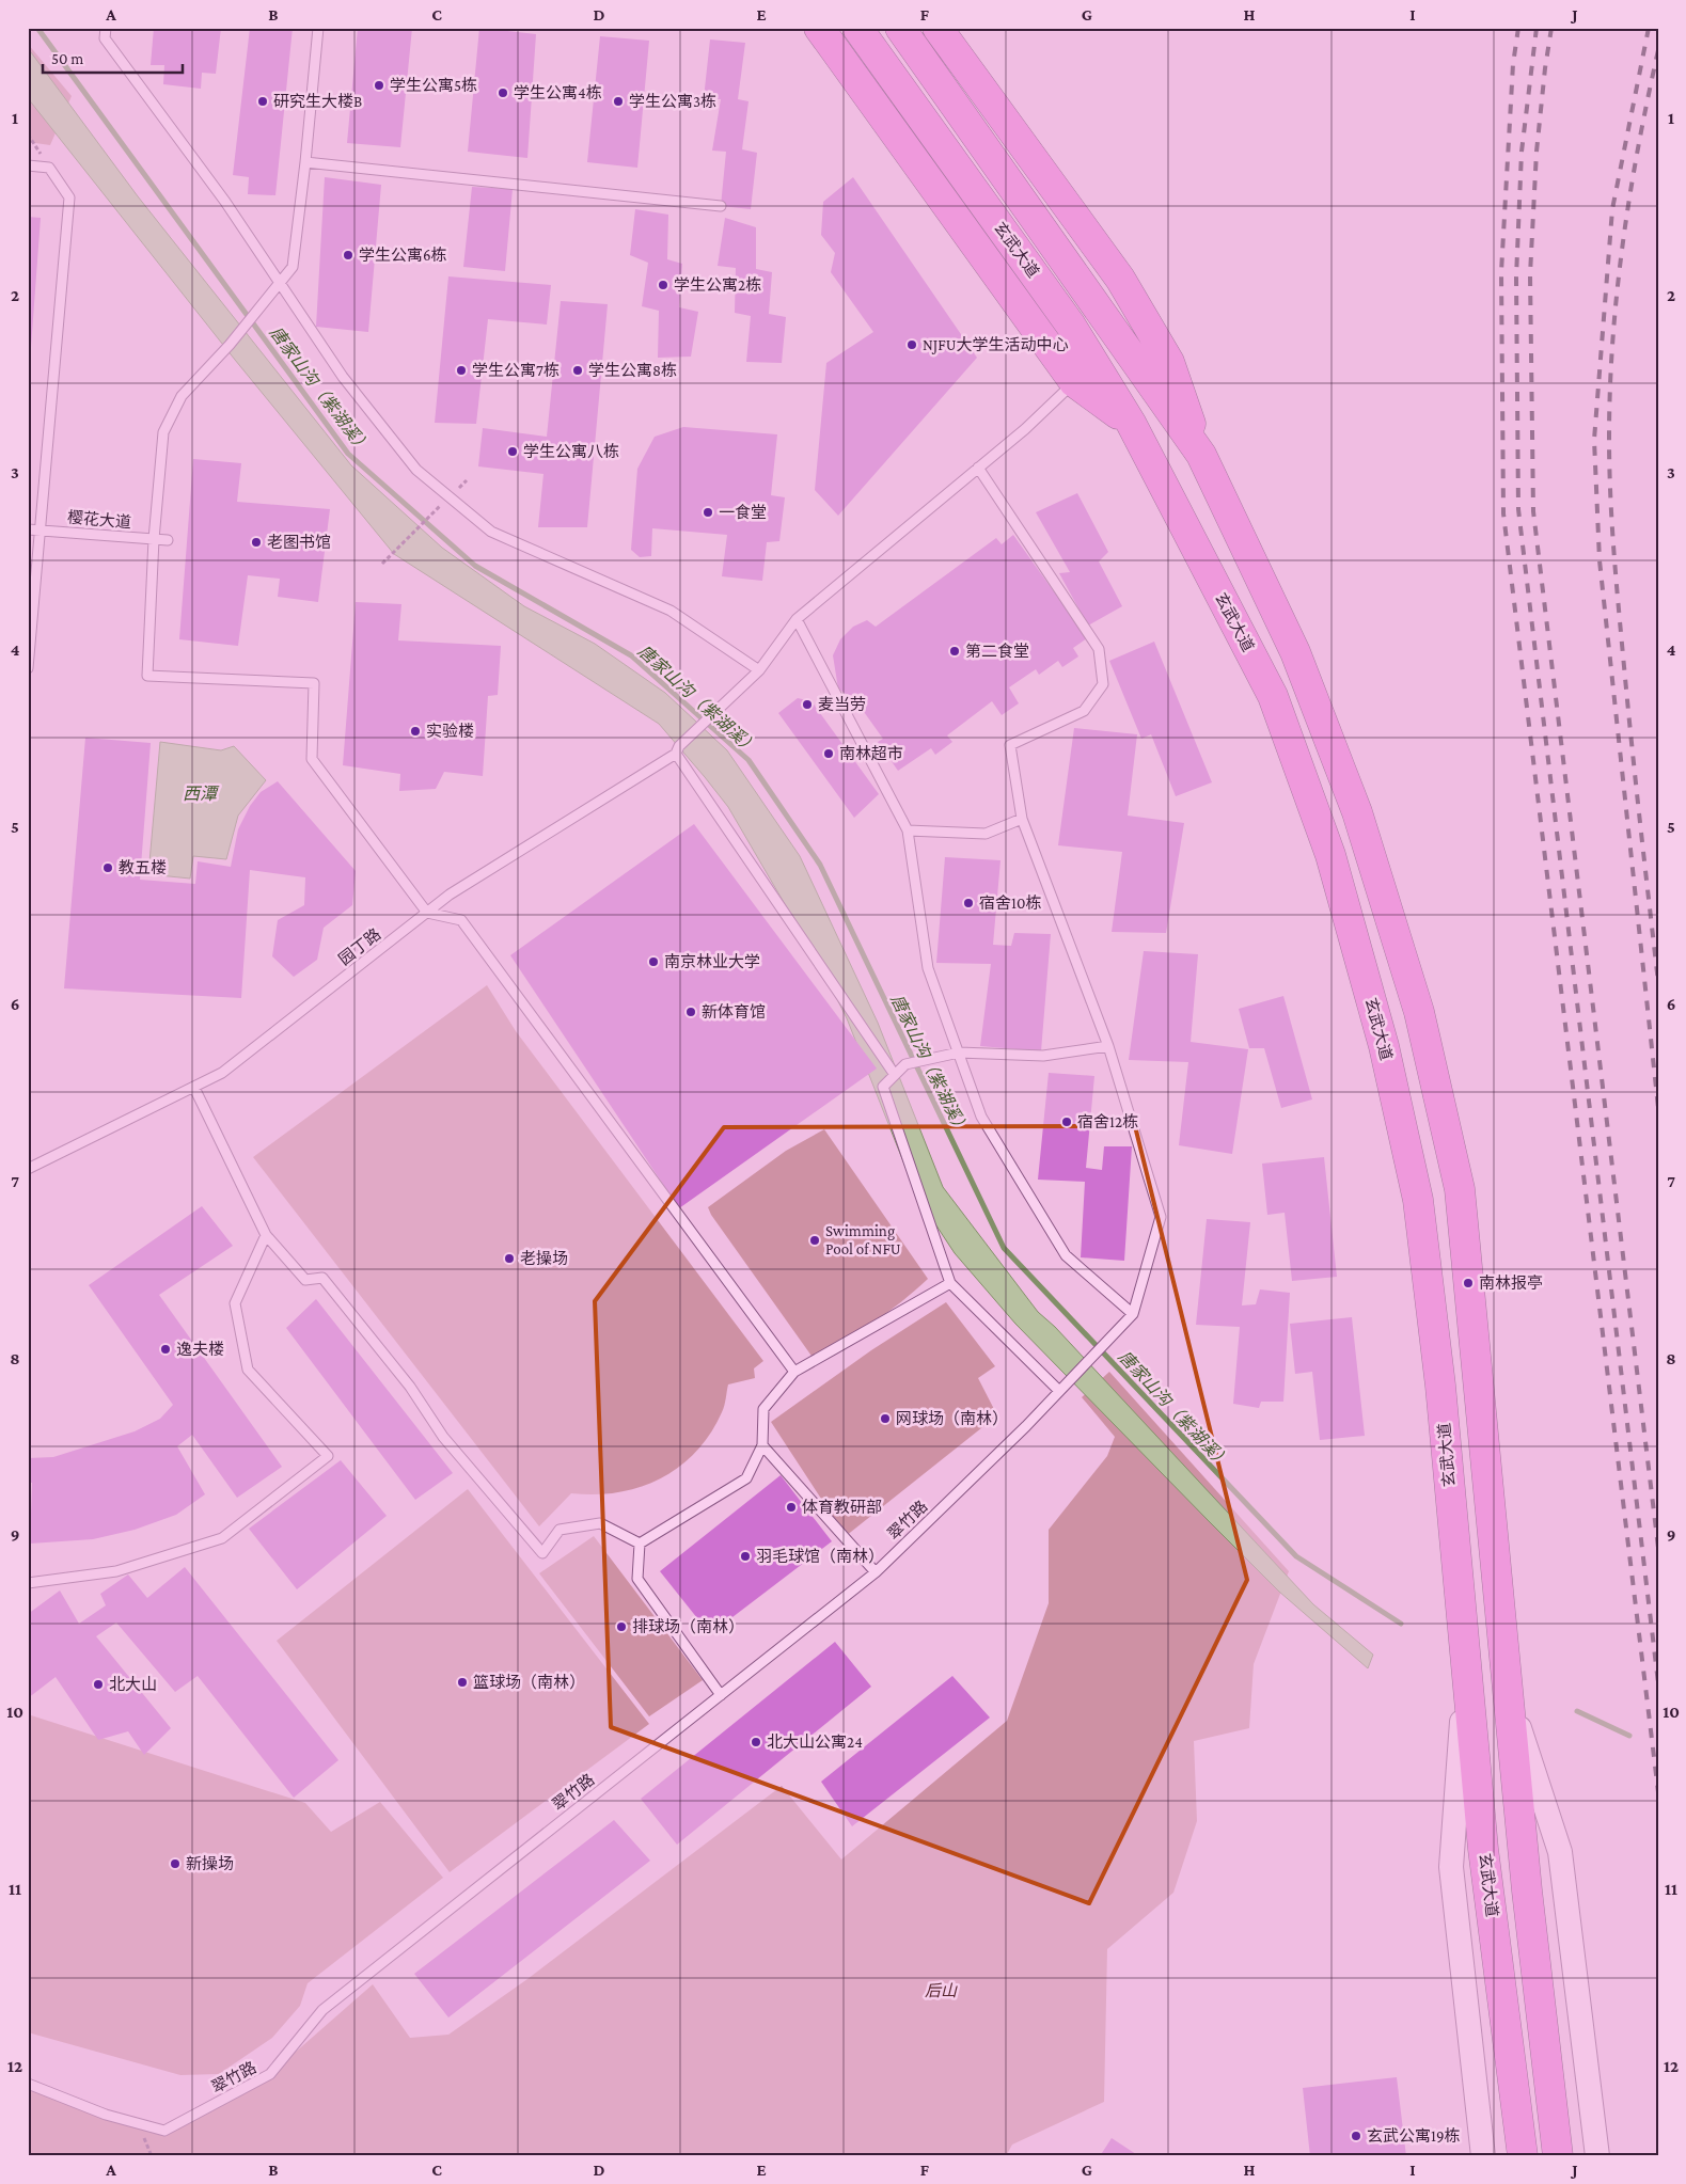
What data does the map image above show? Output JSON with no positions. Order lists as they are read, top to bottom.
{
  "streets": {
    "highway": ["玄武大道"],
    "lane": ["樱花大道", "园丁路", "翠竹路"]
  },
  "water": ["唐家山沟（紫湖溪）", "西潭"],
  "parks": ["后山"],
  "places": [
    "学生公寓5栋",
    "学生公寓4栋",
    "研究生大楼B",
    "学生公寓3栋",
    "学生公寓6栋",
    "学生公寓2栋",
    "NJFU大学生活动中心",
    "学生公寓7栋",
    "学生公寓8栋",
    "学生公寓八栋",
    "一食堂",
    "老图书馆",
    "第二食堂",
    "麦当劳",
    "实验楼",
    "南林超市",
    "教五楼",
    "宿舍10栋",
    "南京林业大学",
    "新体育馆",
    "宿舍12栋",
    "Swimming Pool of NFU",
    "老操场",
    "南林报亭",
    "逸夫楼",
    "网球场（南林）",
    "体育教研部",
    "羽毛球馆（南林）",
    "排球场（南林）",
    "篮球场（南林）",
    "北大山",
    "北大山公寓24",
    "新操场",
    "玄武公寓19栋"
  ],
  "scale_bar": "50 m",
  "grid": {
    "columns": [
      "A",
      "B",
      "C",
      "D",
      "E",
      "F",
      "G",
      "H",
      "I",
      "J"
    ],
    "rows": [
      "1",
      "2",
      "3",
      "4",
      "5",
      "6",
      "7",
      "8",
      "9",
      "10",
      "11",
      "12"
    ]
  }
}
